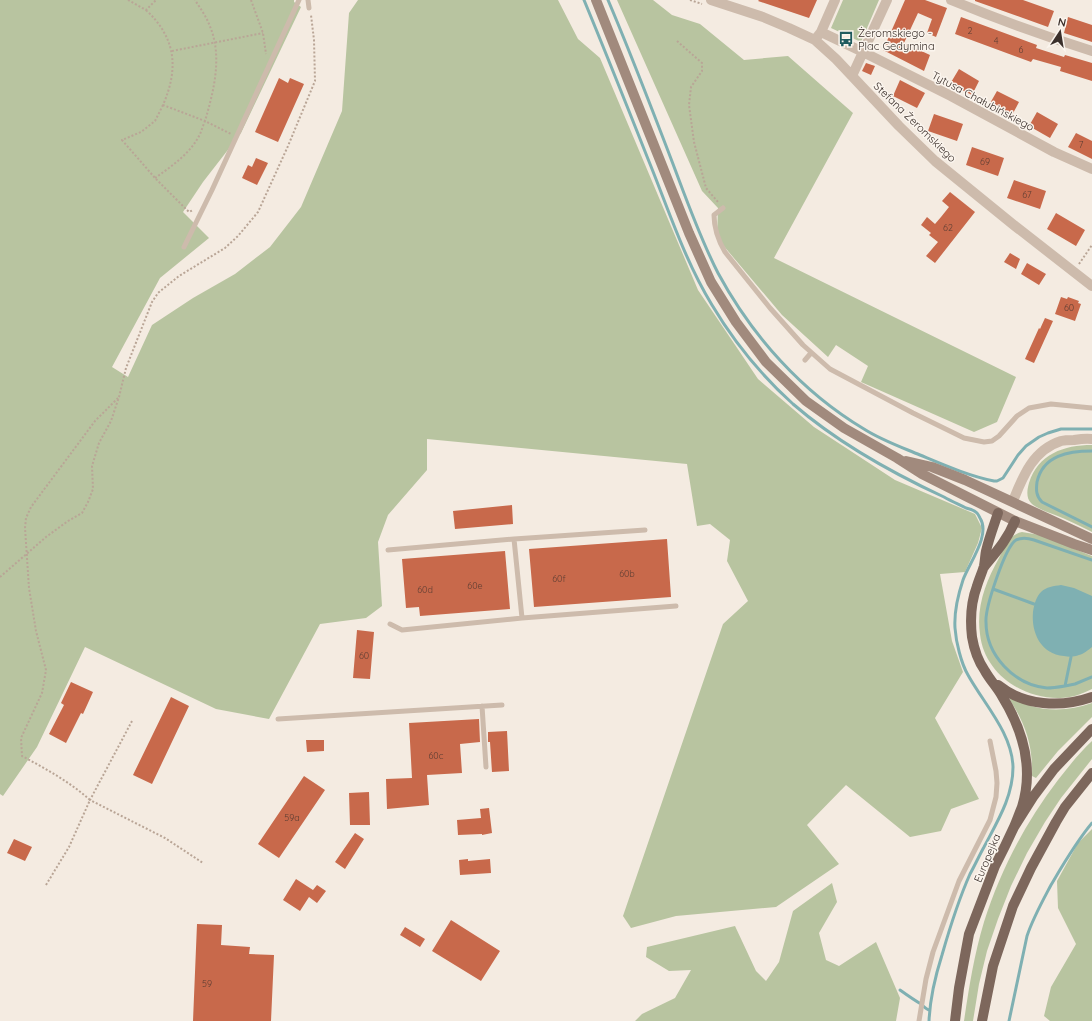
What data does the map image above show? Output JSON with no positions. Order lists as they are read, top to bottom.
{
  "streets": {
    "main road": ["Europejka"],
    "street": ["Tytusa Chałubińskiego", "Stefana Żeromskiego"]
  },
  "crossings": [
    ["Tytusa Chałubińskiego", "Stefana Żeromskiego"]
  ],
  "places": {
    "bus stop": ["Żeromskiego - Plac Gedymina"]
  },
  "house_numbers": [
    "2",
    "4",
    "6",
    "7",
    "69",
    "67",
    "62",
    "60",
    "60b",
    "60f",
    "60e",
    "60d",
    "60",
    "60c",
    "59a",
    "59"
  ],
  "north": "top"
}
